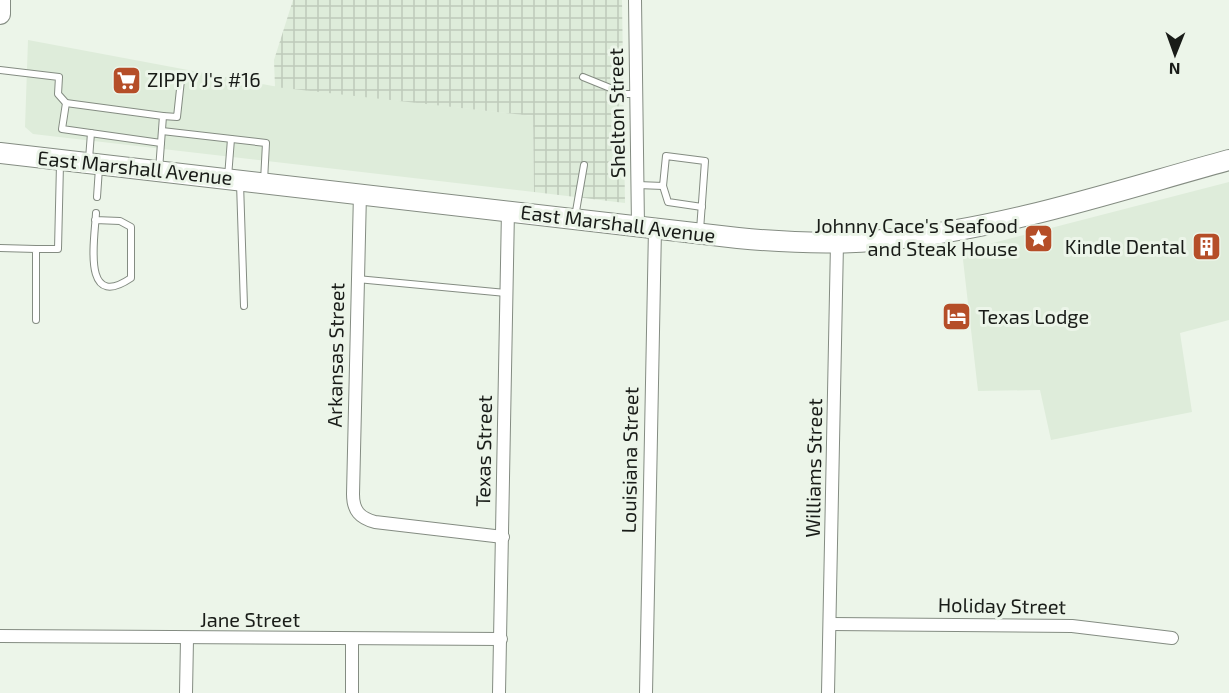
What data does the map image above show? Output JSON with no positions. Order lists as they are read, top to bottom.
{
  "streets": {
    "main road": ["East Marshall Avenue"],
    "street": [
      "Shelton Street",
      "Arkansas Street",
      "Texas Street",
      "Louisiana Street",
      "Williams Street",
      "Holiday Street",
      "Jane Street"
    ]
  },
  "crossings": [
    ["Shelton Street", "East Marshall Avenue"],
    ["Shelton Street", "Louisiana Street"],
    ["East Marshall Avenue", "Arkansas Street"],
    ["East Marshall Avenue", "Texas Street"],
    ["East Marshall Avenue", "Louisiana Street"],
    ["East Marshall Avenue", "Williams Street"],
    ["Arkansas Street", "Texas Street"],
    ["Texas Street", "Jane Street"],
    ["Williams Street", "Holiday Street"]
  ],
  "places": {
    "supermarket": ["ZIPPY J's #16"],
    "place": ["Johnny Cace's Seafood and Steak House"],
    "building": ["Kindle Dental"],
    "hotel": ["Texas Lodge"]
  },
  "north": "bottom"
}
